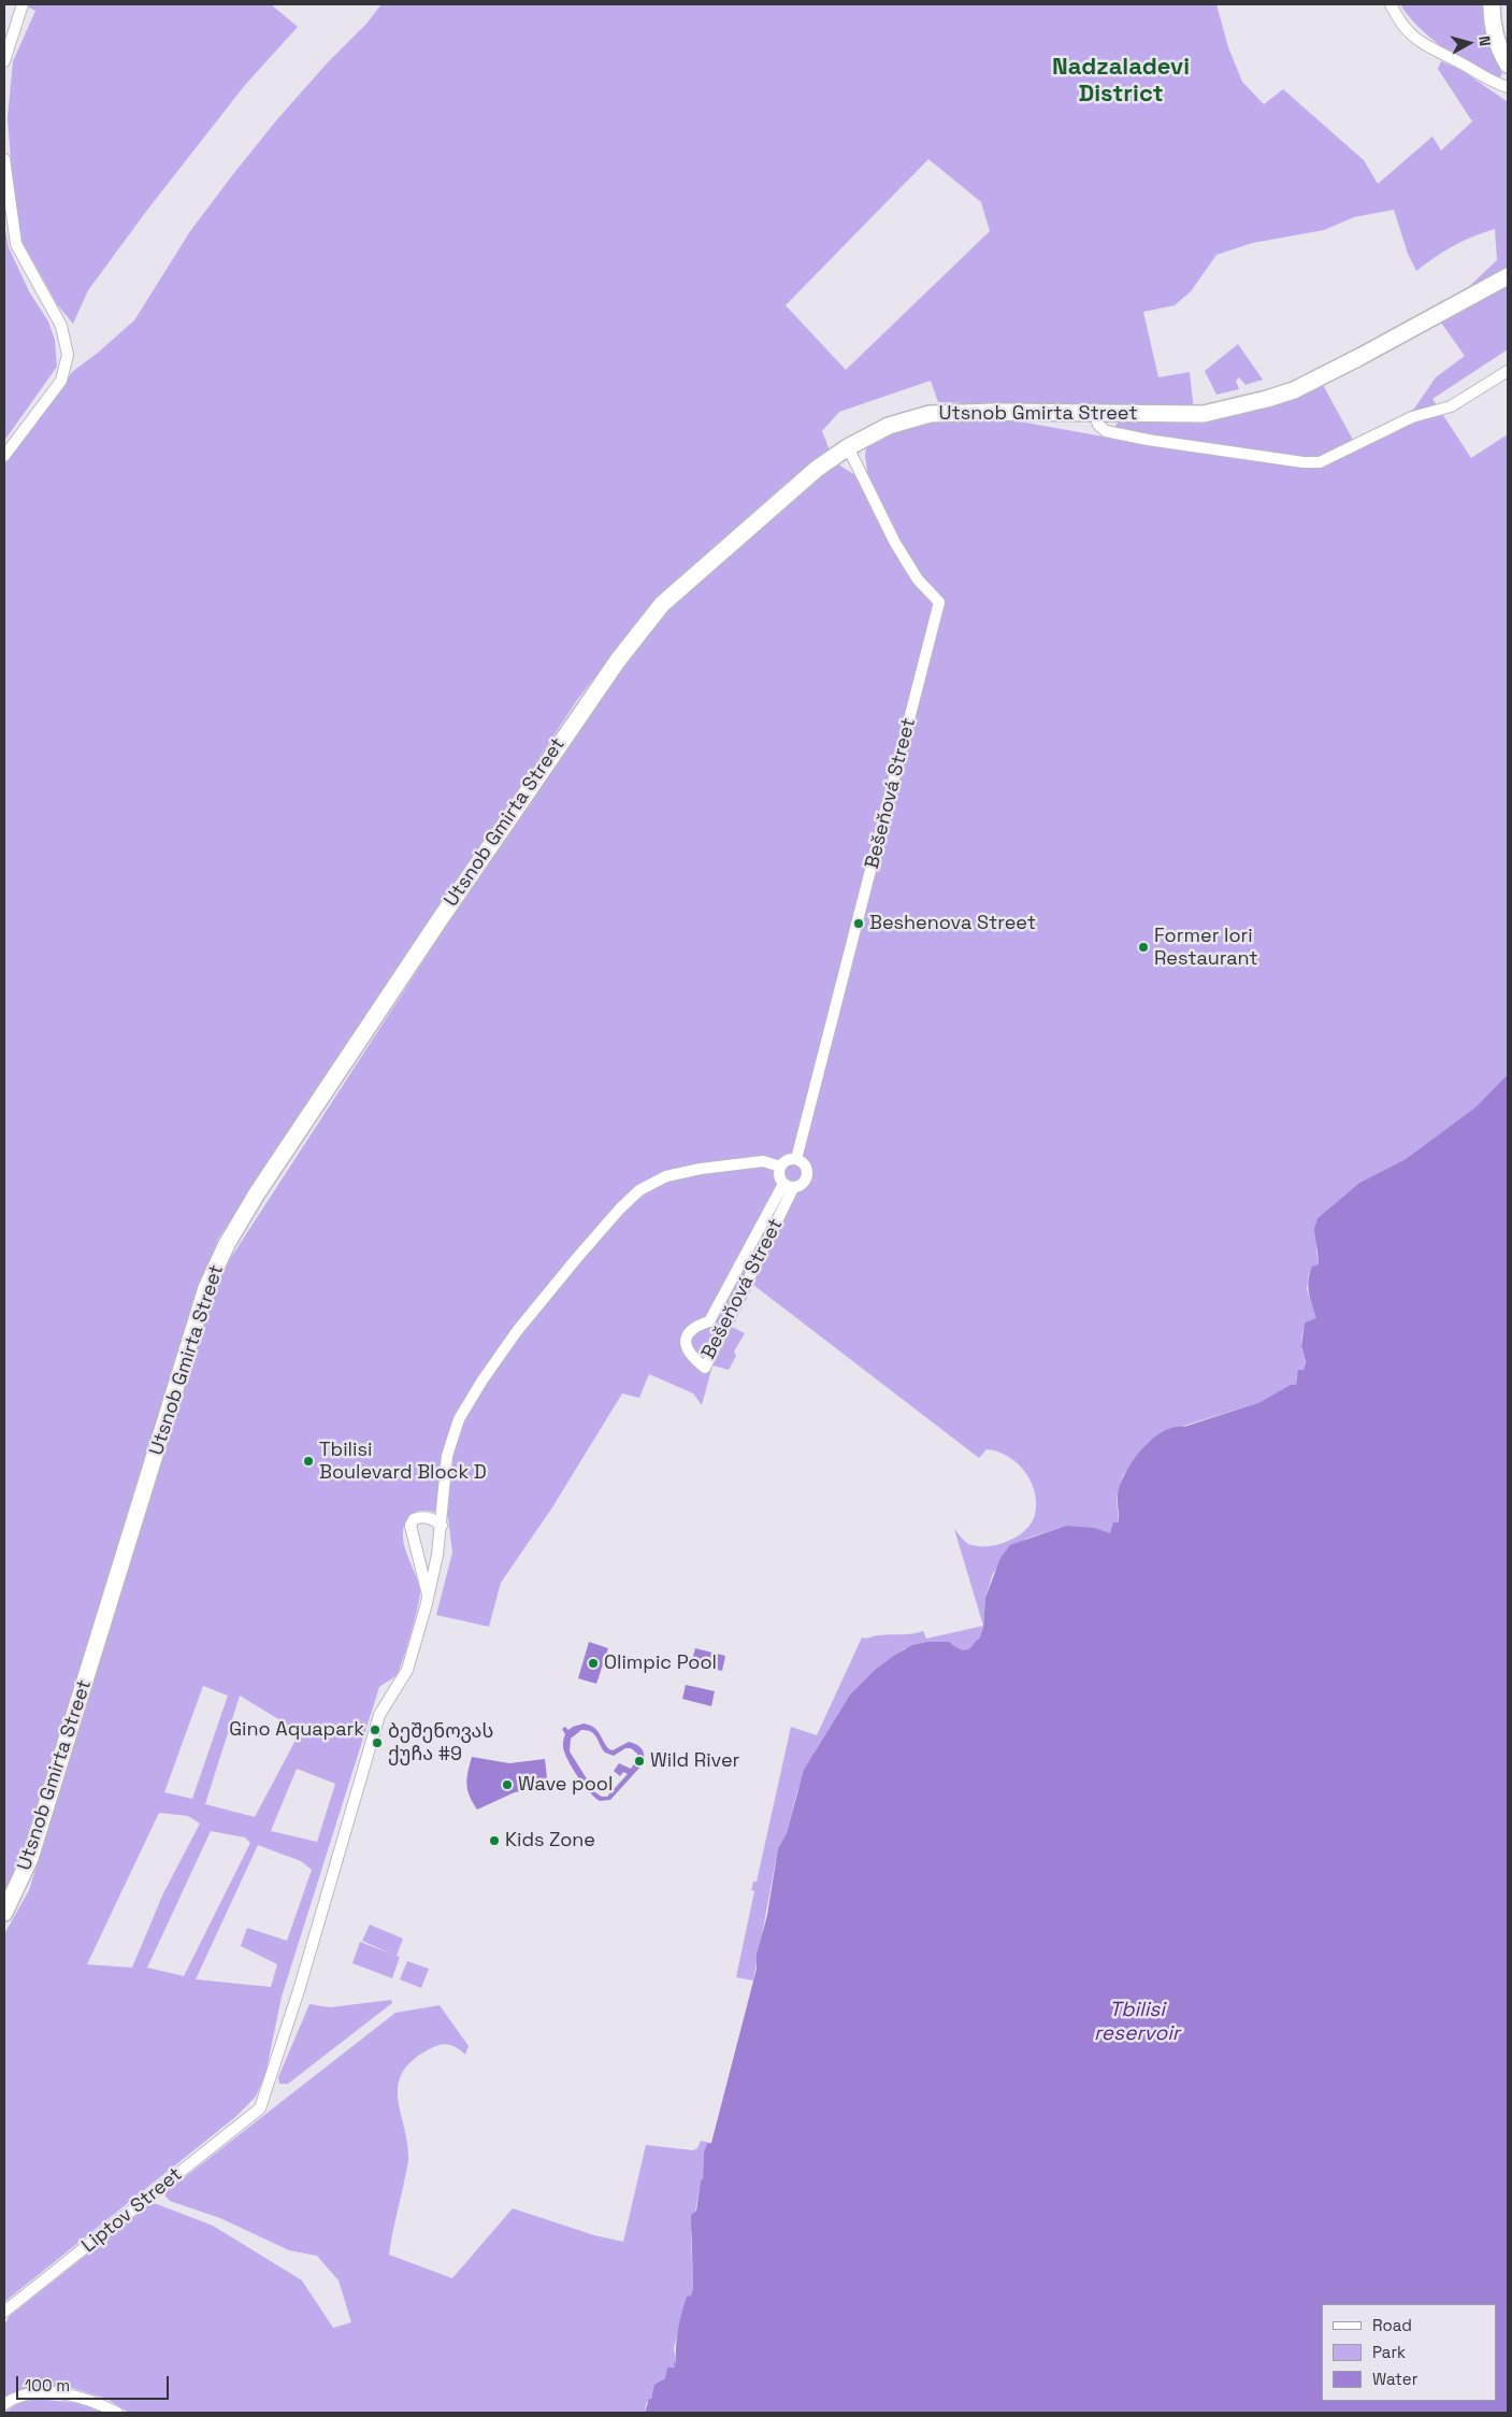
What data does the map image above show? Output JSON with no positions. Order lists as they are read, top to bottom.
{
  "streets": {
    "main road": ["Utsnob Gmirta Street"],
    "street": ["Bešeňová Street", "Liptov Street"]
  },
  "crossings": [
    ["Utsnob Gmirta Street", "Bešeňová Street"]
  ],
  "districts": ["Nadzaladevi District"],
  "water": ["Tbilisi reservoir"],
  "places": [
    "Beshenova Street",
    "Former Iori Restaurant",
    "Tbilisi Boulevard Block D",
    "Olimpic Pool",
    "Gino Aquapark",
    "ბეშენოვას ქუჩა #9",
    "Wild River",
    "Wave pool",
    "Kids Zone"
  ],
  "legend": ["Road", "Park", "Water"],
  "scale_bar": "100 m",
  "north": "right"
}
